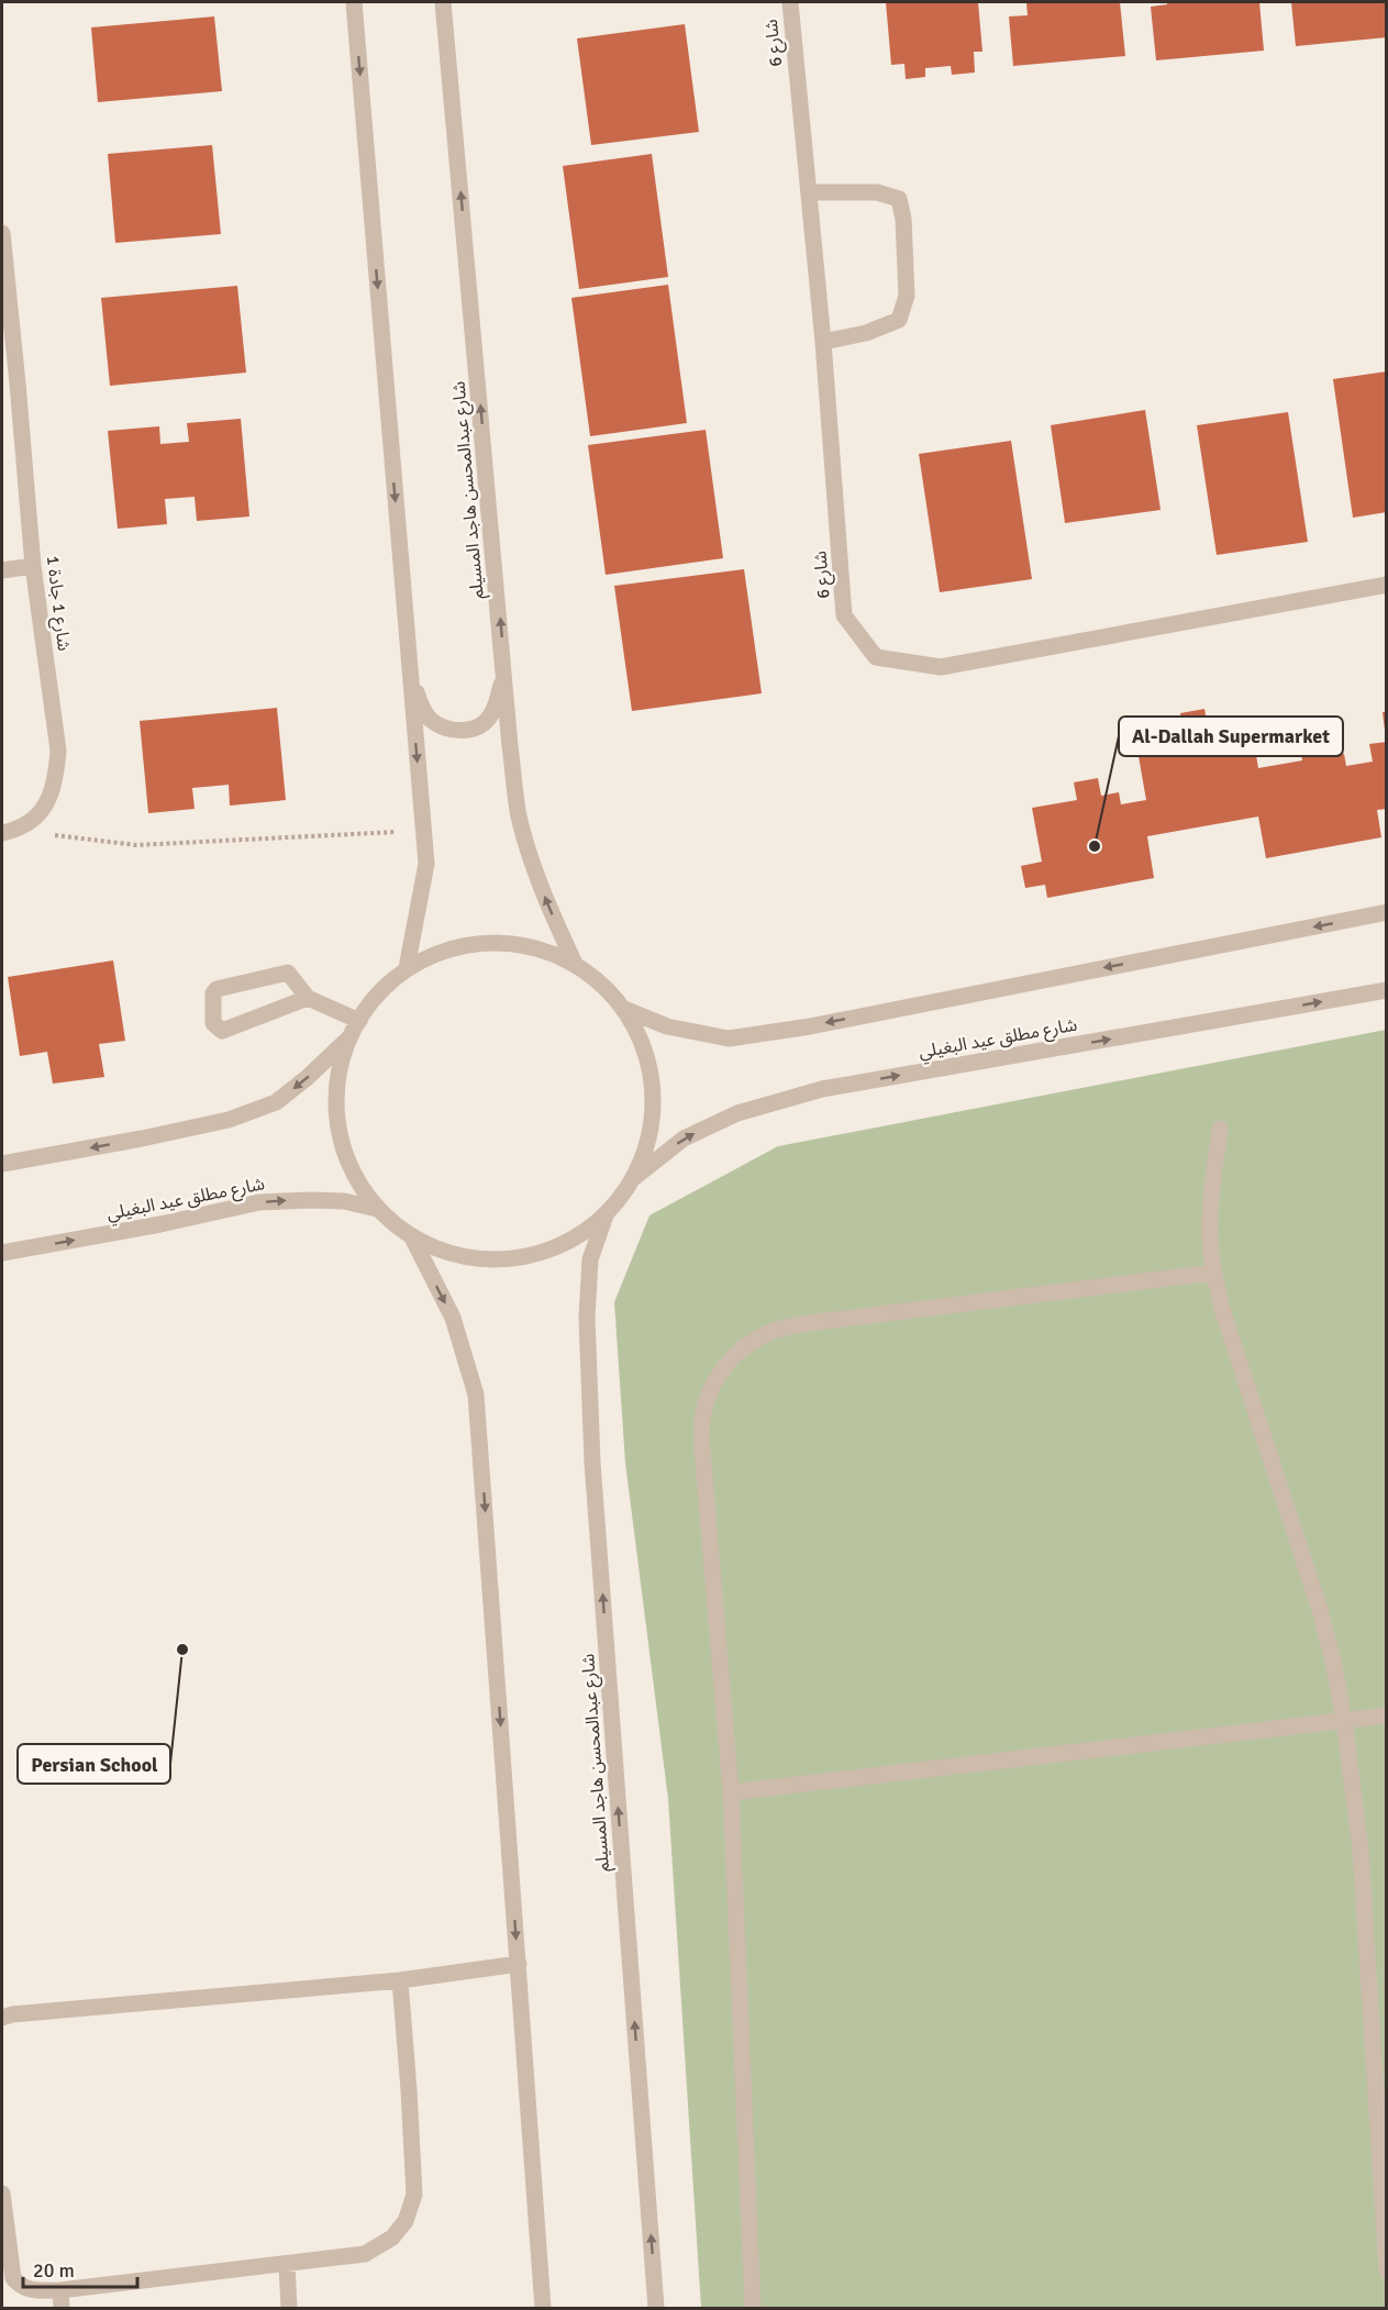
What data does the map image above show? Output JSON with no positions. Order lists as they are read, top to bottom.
{
  "streets": {
    "street": [
      "شارع 6",
      "شارع عبدالمحسن هاجد المسيلم",
      "شارع 1 جادة 1",
      "شارع مطلق عيد البغيلي"
    ]
  },
  "places": ["Al-Dallah Supermarket", "Persian School"],
  "scale_bar": "20 m"
}
